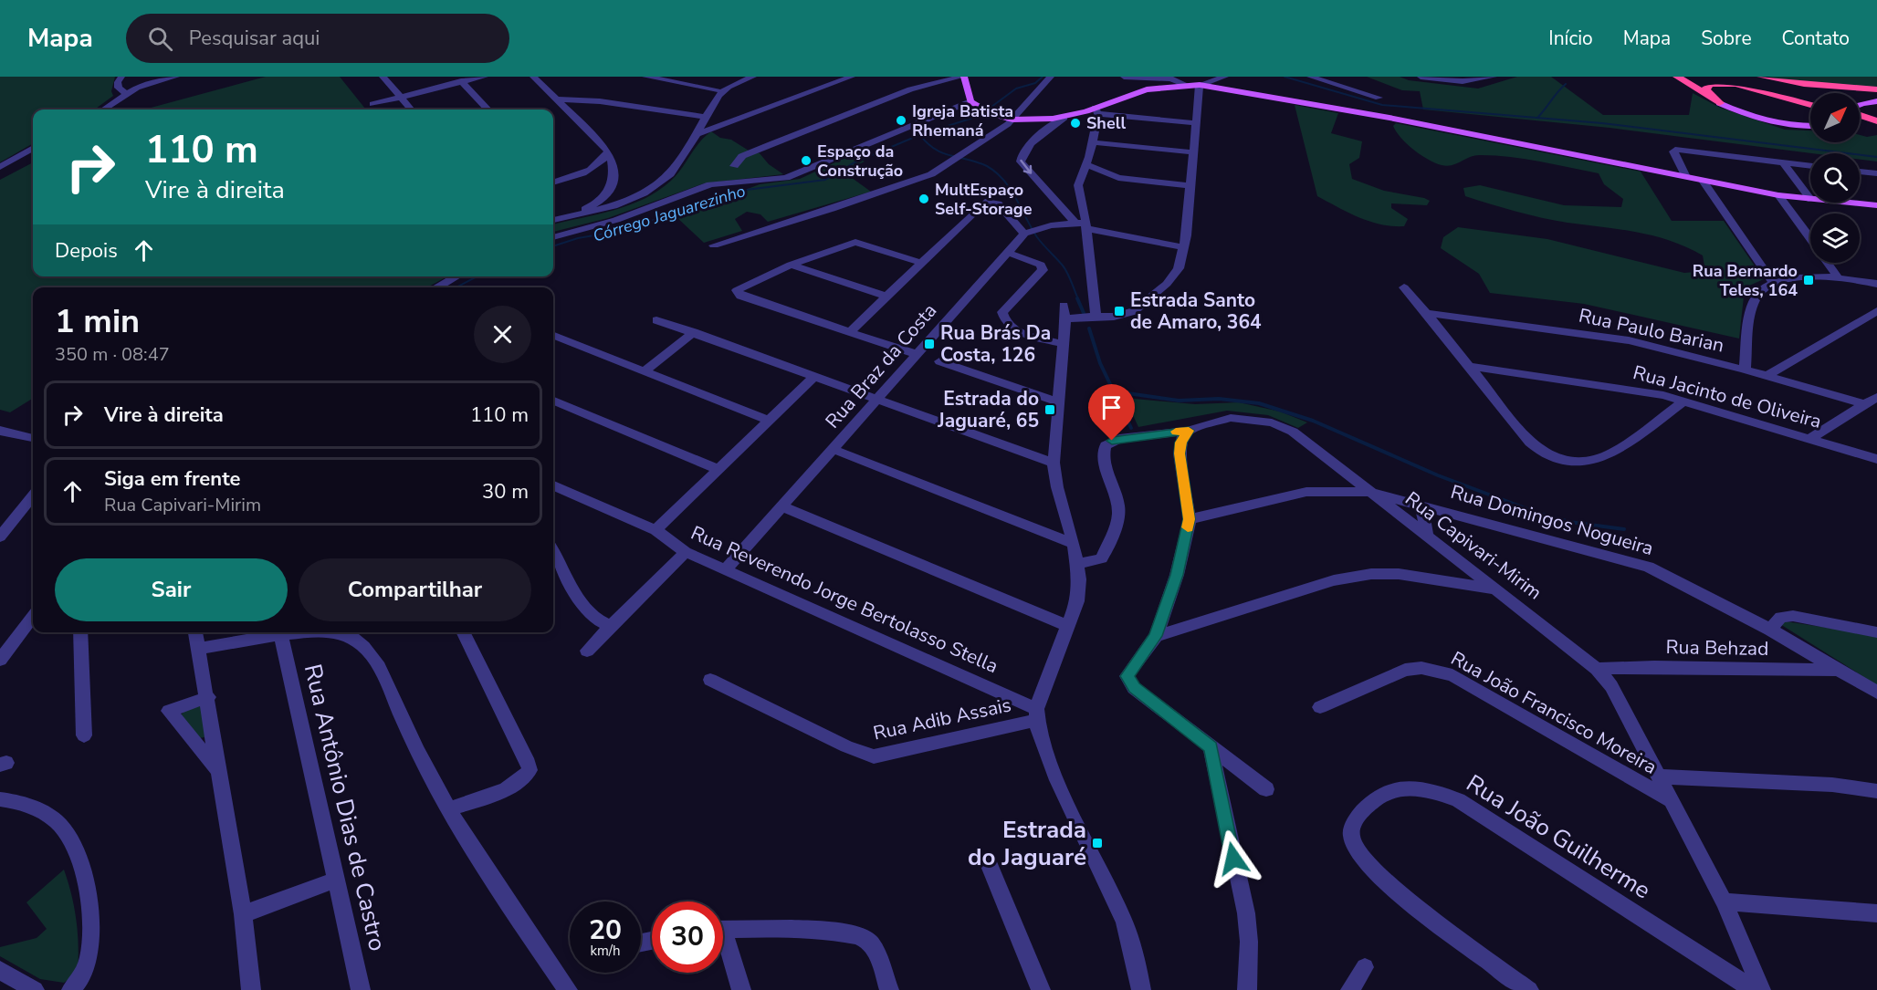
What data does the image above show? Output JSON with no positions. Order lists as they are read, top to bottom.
{
  "streets": {
    "street": [
      "Rua Paulo Barian",
      "Rua Braz da Costa",
      "Rua Jacinto de Oliveira",
      "Rua Domingos Nogueira",
      "Rua Capivari-Mirim",
      "Rua Reverendo Jorge Bertolasso Stella",
      "Rua Behzad",
      "Rua João Francisco Moreira",
      "Rua Adib Assais",
      "Rua Antônio Dias de Castro",
      "Rua João Guilherme"
    ]
  },
  "crossings": [
    ["Rua Braz da Costa", "Rua Reverendo Jorge Bertolasso Stella"],
    ["Rua Domingos Nogueira", "Rua Capivari-Mirim"],
    ["Rua Domingos Nogueira", "Rua Behzad"],
    ["Rua Capivari-Mirim", "Rua Behzad"],
    ["Rua Capivari-Mirim", "Rua João Francisco Moreira"],
    ["Rua Reverendo Jorge Bertolasso Stella", "Rua Adib Assais"]
  ],
  "water": ["Córrego Jaguarezinho"],
  "places": {
    "other": [
      "Igreja Batista Rhemaná",
      "Shell",
      "Espaço da Construção",
      "MultEspaço Self-Storage"
    ],
    "transit": [
      "Rua Bernardo Teles, 164",
      "Estrada Santo de Amaro, 364",
      "Rua Brás Da Costa, 126",
      "Estrada do Jaguaré, 65",
      "Estrada do Jaguaré"
    ]
  },
  "north": "top right",
  "page": {
    "header": "Mapa",
    "search": "Pesquisar aqui",
    "nav": [
      "Início",
      "Mapa",
      "Sobre",
      "Contato"
    ],
    "turn": ["110 m", "Vire à direita"],
    "then": "Depois",
    "heading": ["1 min", "350 m · 08:47"],
    "list": [
      {
        "name": "Vire à direita",
        "value": "110 m"
      },
      {
        "name": "Siga em frente",
        "note": "Rua Capivari-Mirim",
        "value": "30 m"
      }
    ],
    "buttons": ["Sair", "Compartilhar"],
    "speed": "20 km/h",
    "limit": "30"
  }
}
